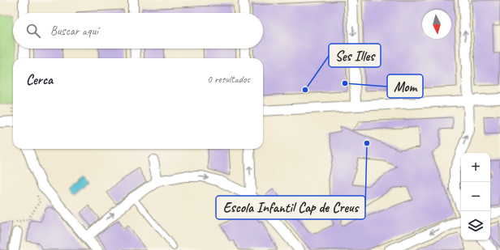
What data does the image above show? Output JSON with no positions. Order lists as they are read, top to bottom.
{
  "places": ["Mom", "Ses Illes", "Escola Infantil Cap de Creus"],
  "north": "bottom",
  "page": {
    "search": "Buscar aquí",
    "heading": ["Cerca", "0 resultados"],
    "map_buttons": ["+", "−"]
  }
}
